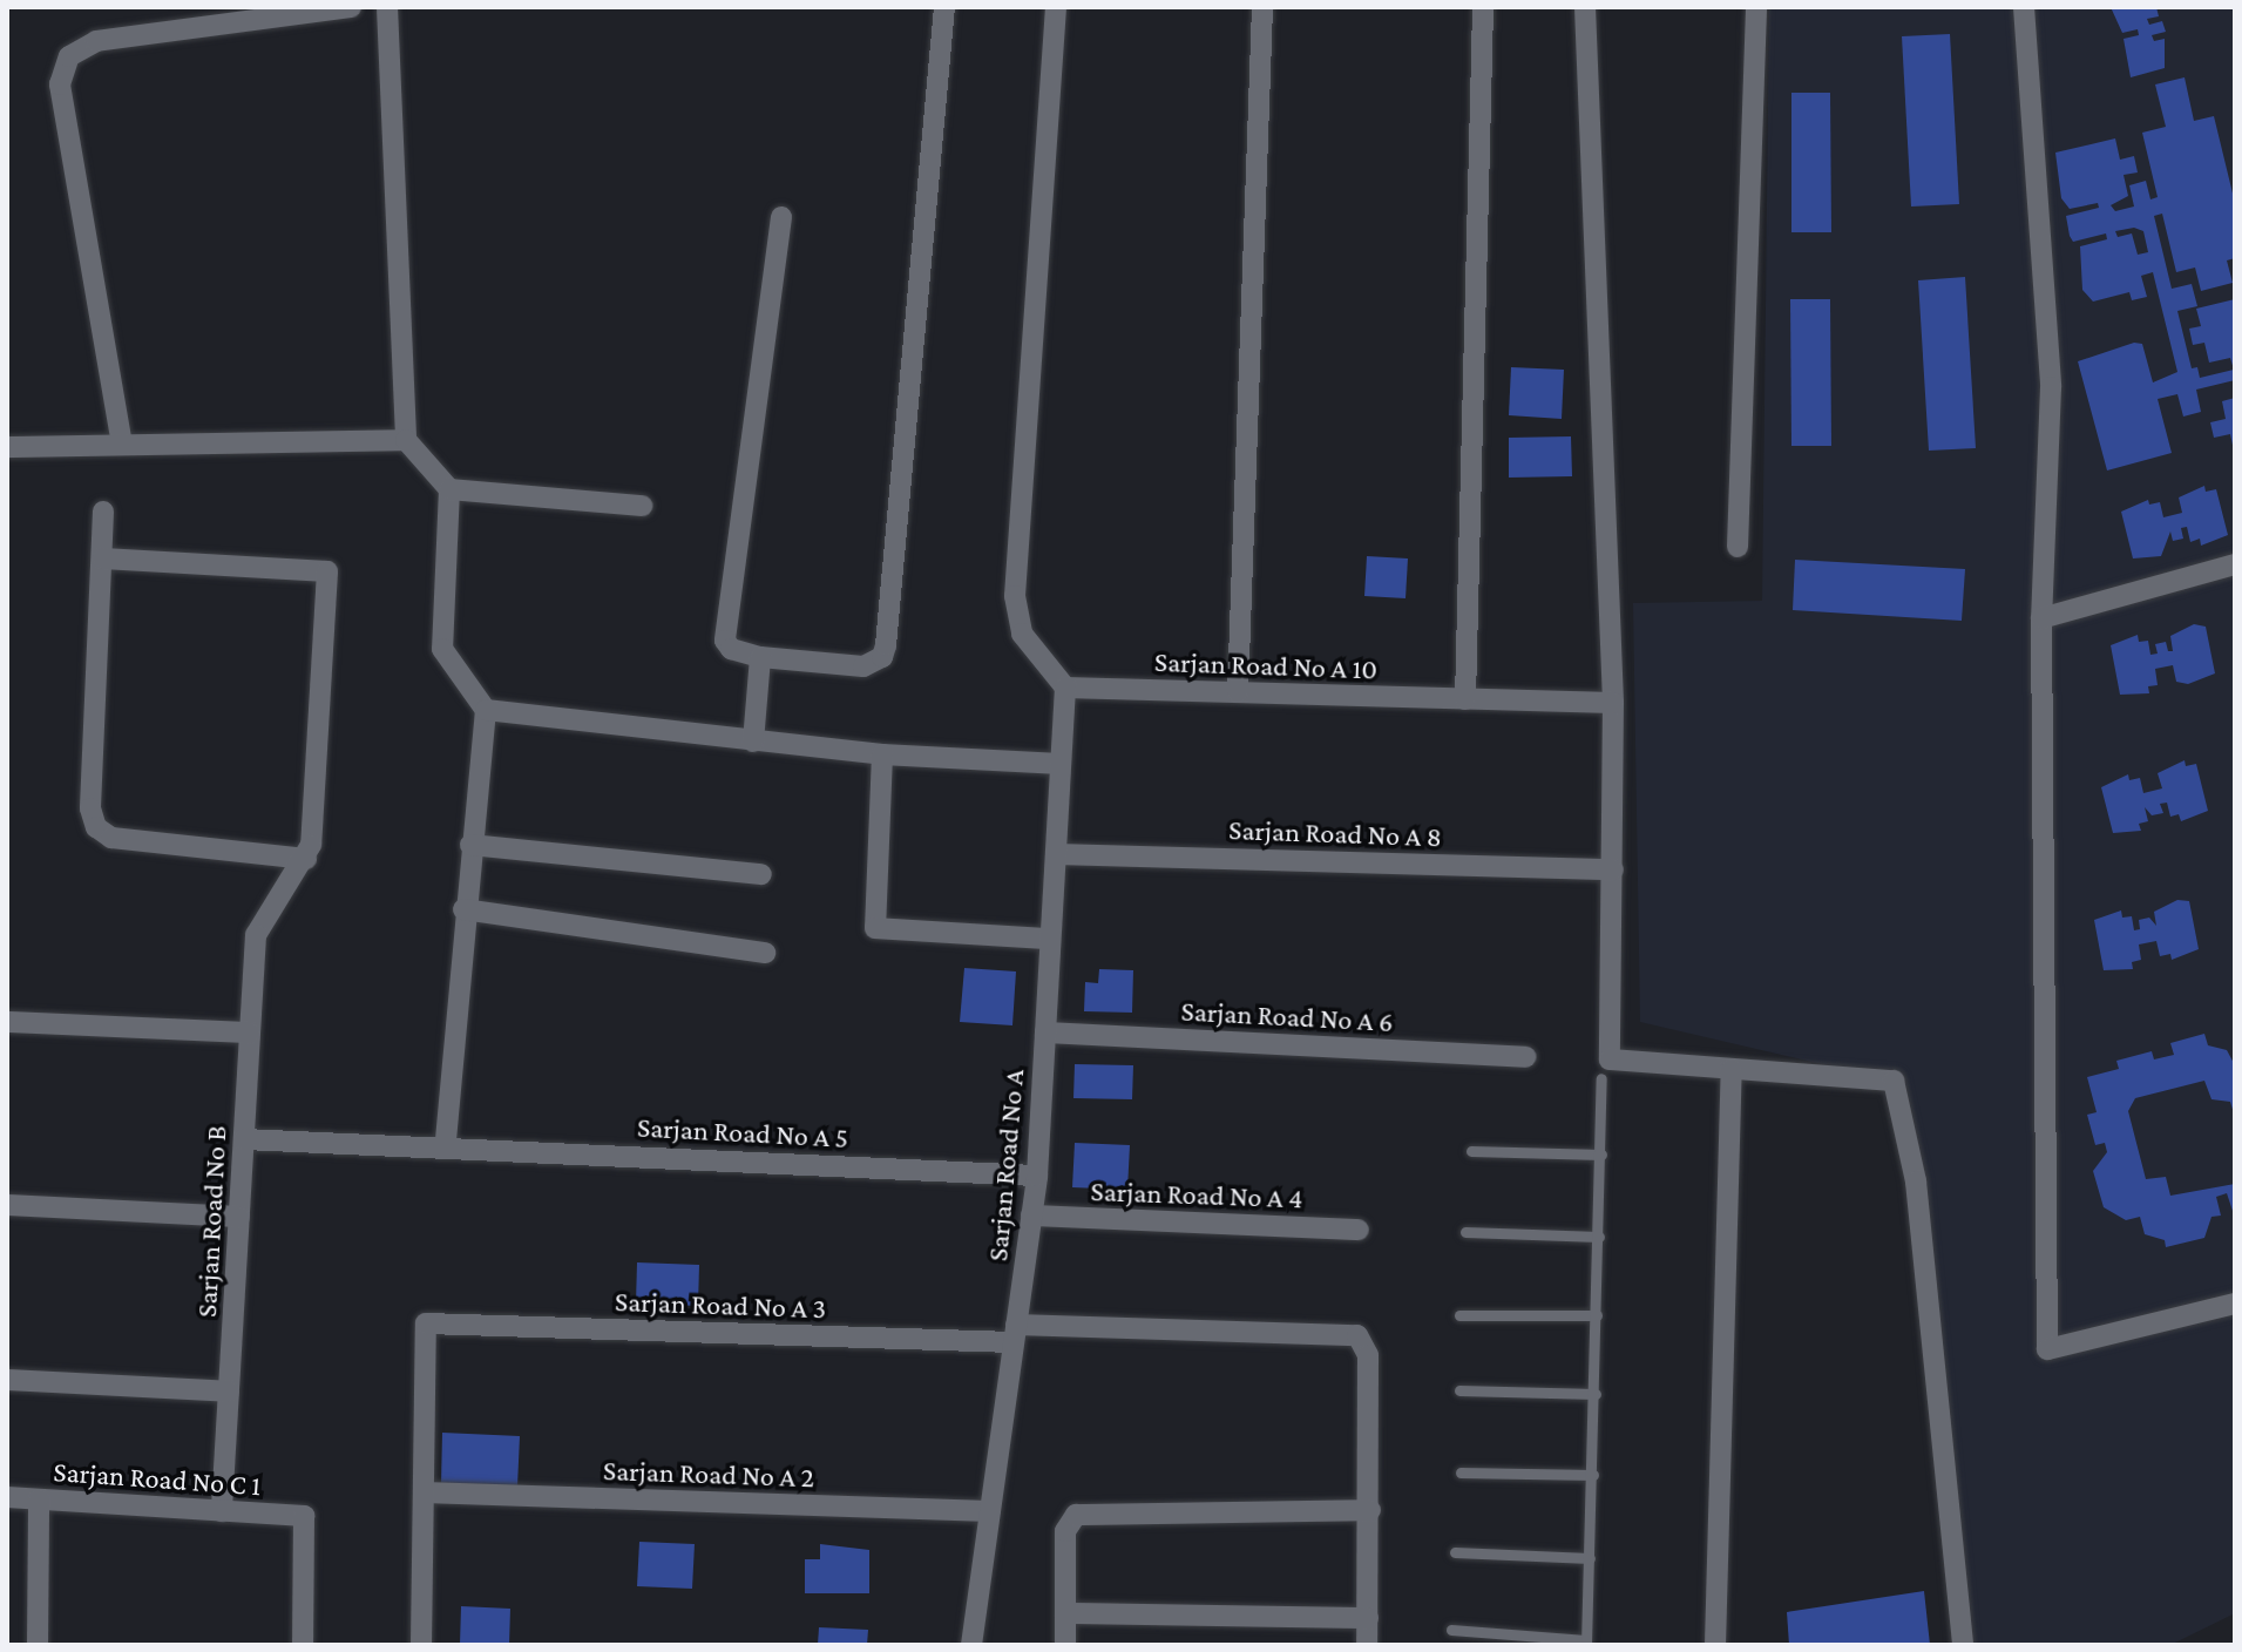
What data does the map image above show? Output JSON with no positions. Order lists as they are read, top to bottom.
{
  "streets": {
    "street": [
      "Sarjan Road No A 10",
      "Sarjan Road No A 8",
      "Sarjan Road No A 6",
      "Sarjan Road No A 5",
      "Sarjan Road No A",
      "Sarjan Road No A 4",
      "Sarjan Road No B",
      "Sarjan Road No A 3",
      "Sarjan Road No A 2",
      "Sarjan Road No C 1"
    ]
  },
  "crossings": [
    ["Sarjan Road No A 10", "Sarjan Road No A"],
    ["Sarjan Road No A 8", "Sarjan Road No A"],
    ["Sarjan Road No A 6", "Sarjan Road No A"],
    ["Sarjan Road No A 5", "Sarjan Road No A"],
    ["Sarjan Road No A 5", "Sarjan Road No B"],
    ["Sarjan Road No A", "Sarjan Road No A 4"],
    ["Sarjan Road No A", "Sarjan Road No A 3"],
    ["Sarjan Road No A", "Sarjan Road No A 2"],
    ["Sarjan Road No B", "Sarjan Road No C 1"],
    ["Sarjan Road No A 3", "Sarjan Road No A 2"]
  ]
}
